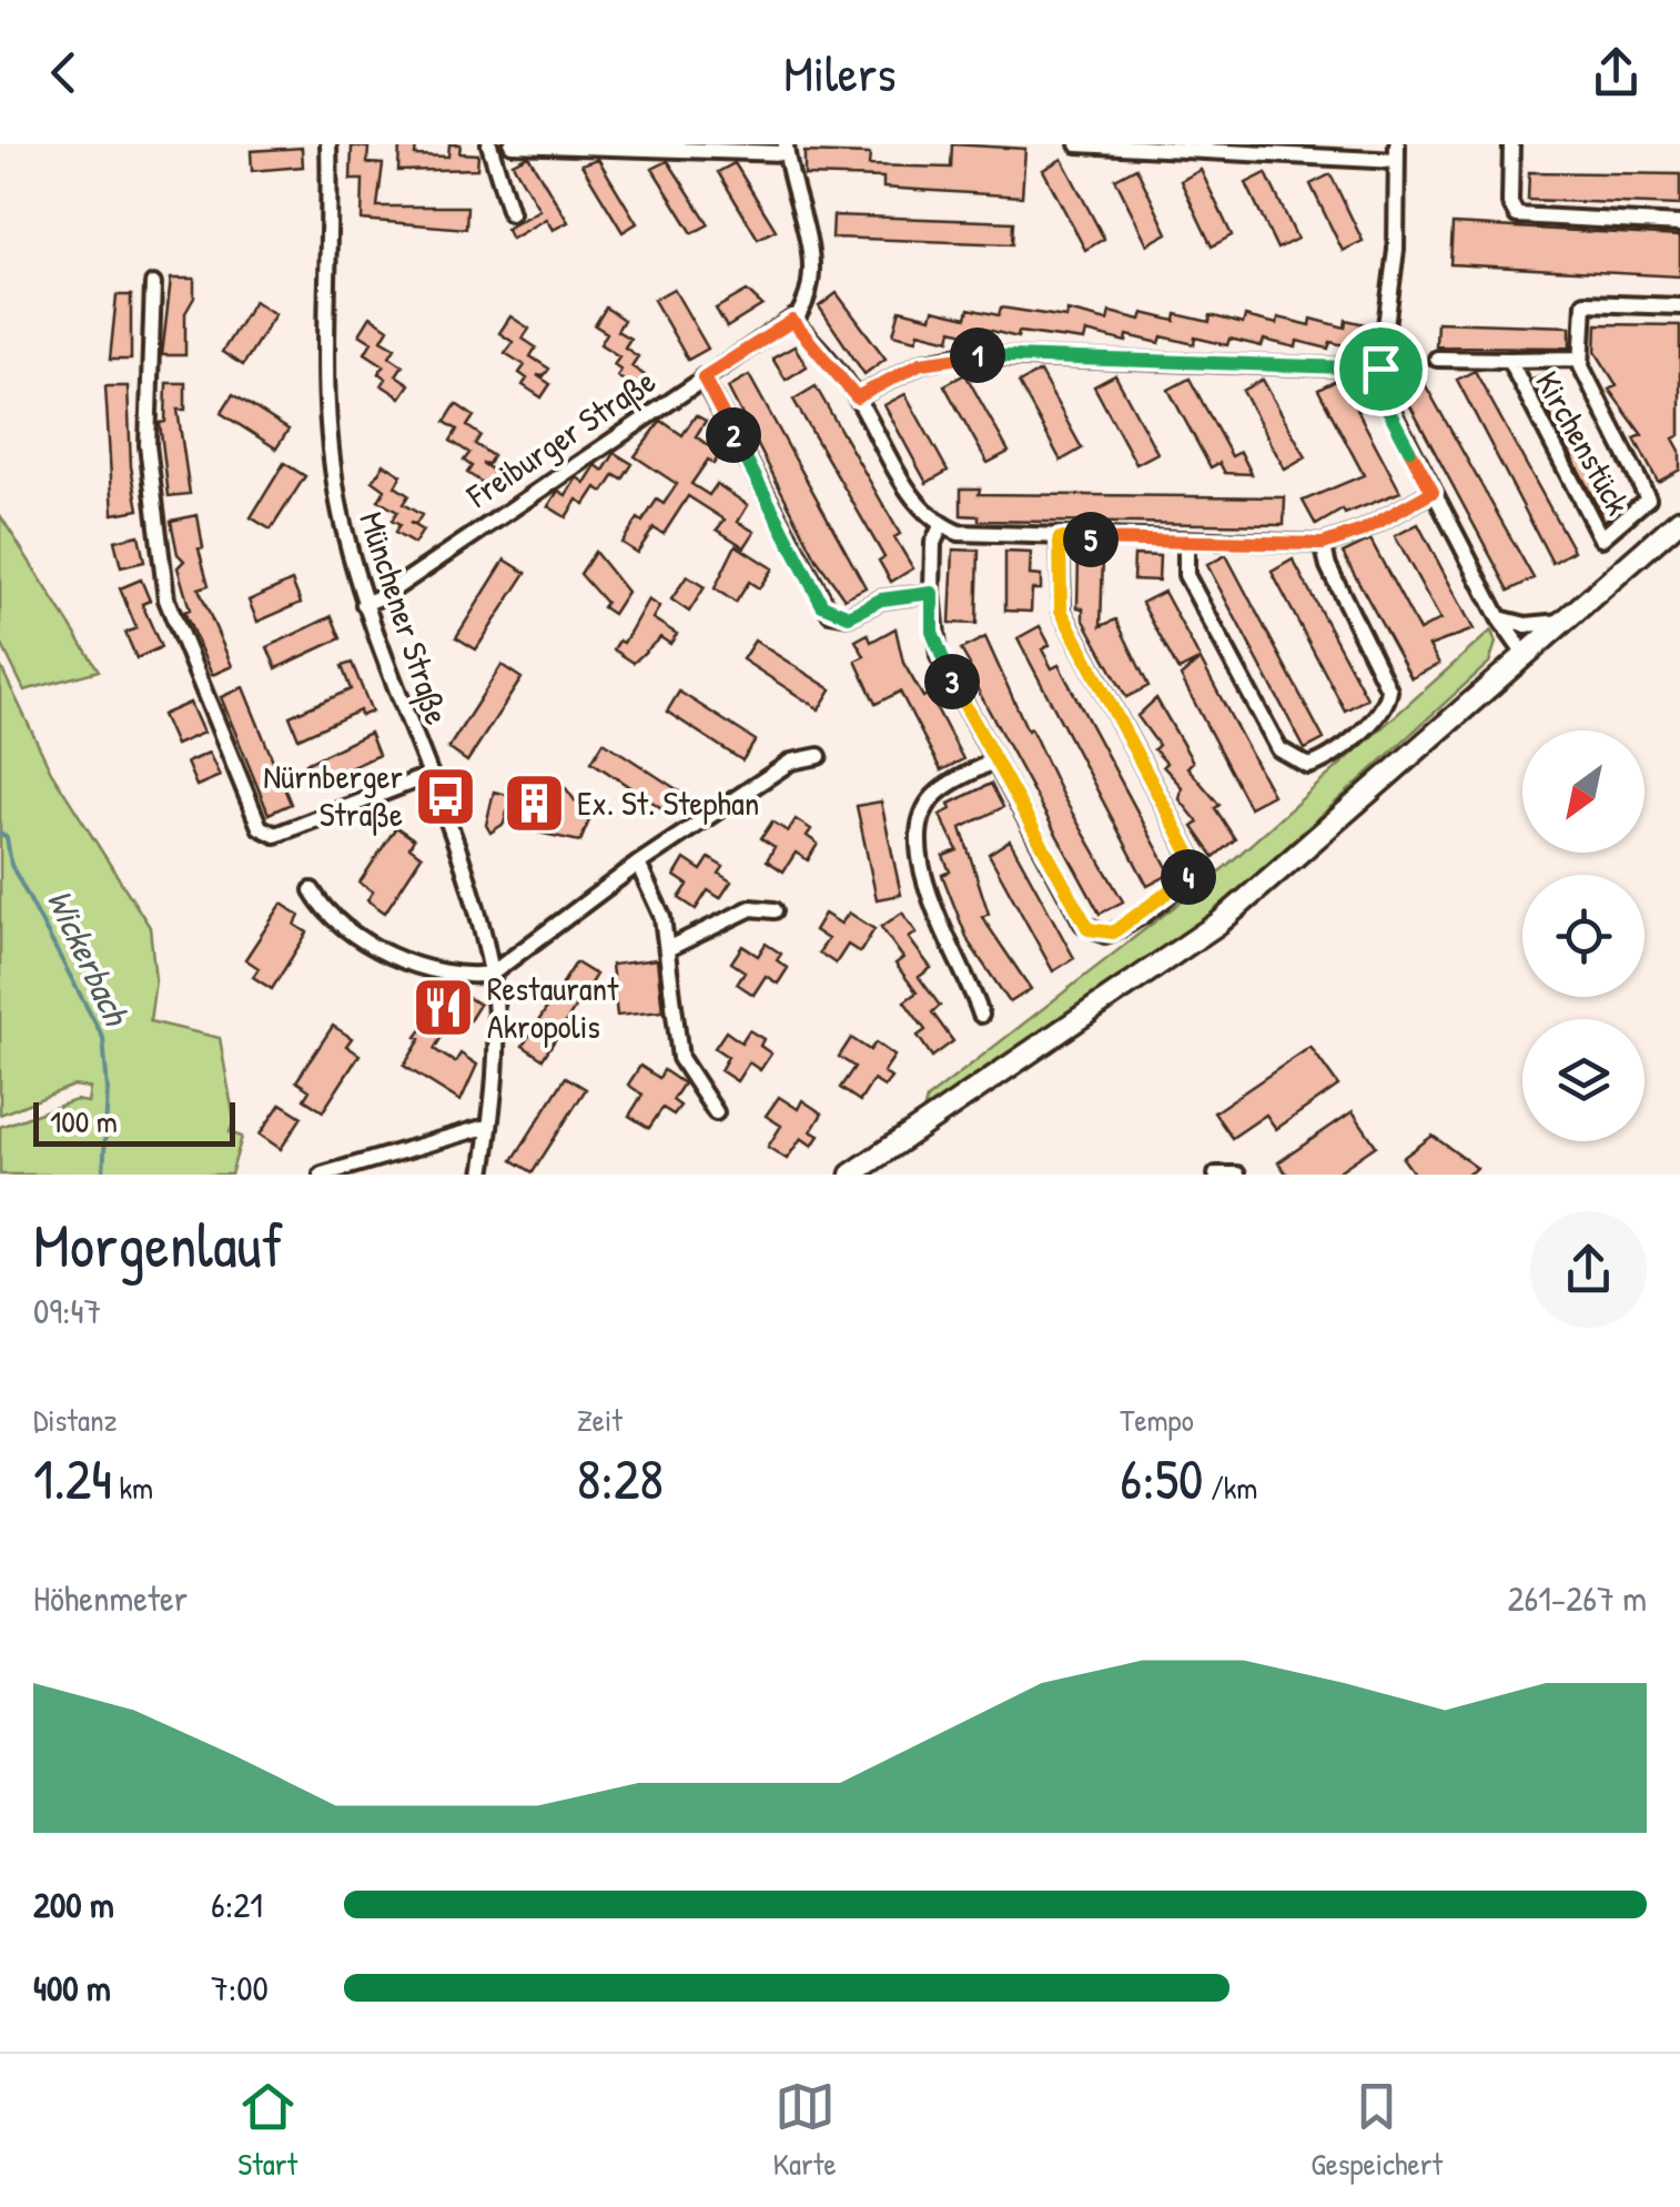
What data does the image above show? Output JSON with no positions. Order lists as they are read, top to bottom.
{
  "streets": {
    "street": ["Freiburger Straße", "Kirchenstück", "Münchener Straße"]
  },
  "crossings": [
    ["Freiburger Straße", "Münchener Straße"]
  ],
  "water": ["Wickerbach"],
  "places": {
    "bus stop": ["Nürnberger Straße"],
    "building": ["Ex. St. Stephan"],
    "restaurant": ["Restaurant Akropolis"]
  },
  "scale_bar": "100 m",
  "north": "bottom left",
  "page": {
    "header": "Milers",
    "pins": [
      "1",
      "2",
      "5",
      "3",
      "4"
    ],
    "scale": "100 m",
    "heading": ["Morgenlauf", "09:47"],
    "stats": [
      ["Distanz", "1.24 km"],
      ["Zeit", "8:28"],
      ["Tempo", "6:50 /km"]
    ],
    "chart": ["Höhenmeter", "261–267 m"],
    "list": [
      {
        "name": "200 m",
        "note": "6:21"
      },
      {
        "name": "400 m",
        "note": "7:00"
      }
    ],
    "tabs": ["Start", "Karte", "Gespeichert"]
  }
}
